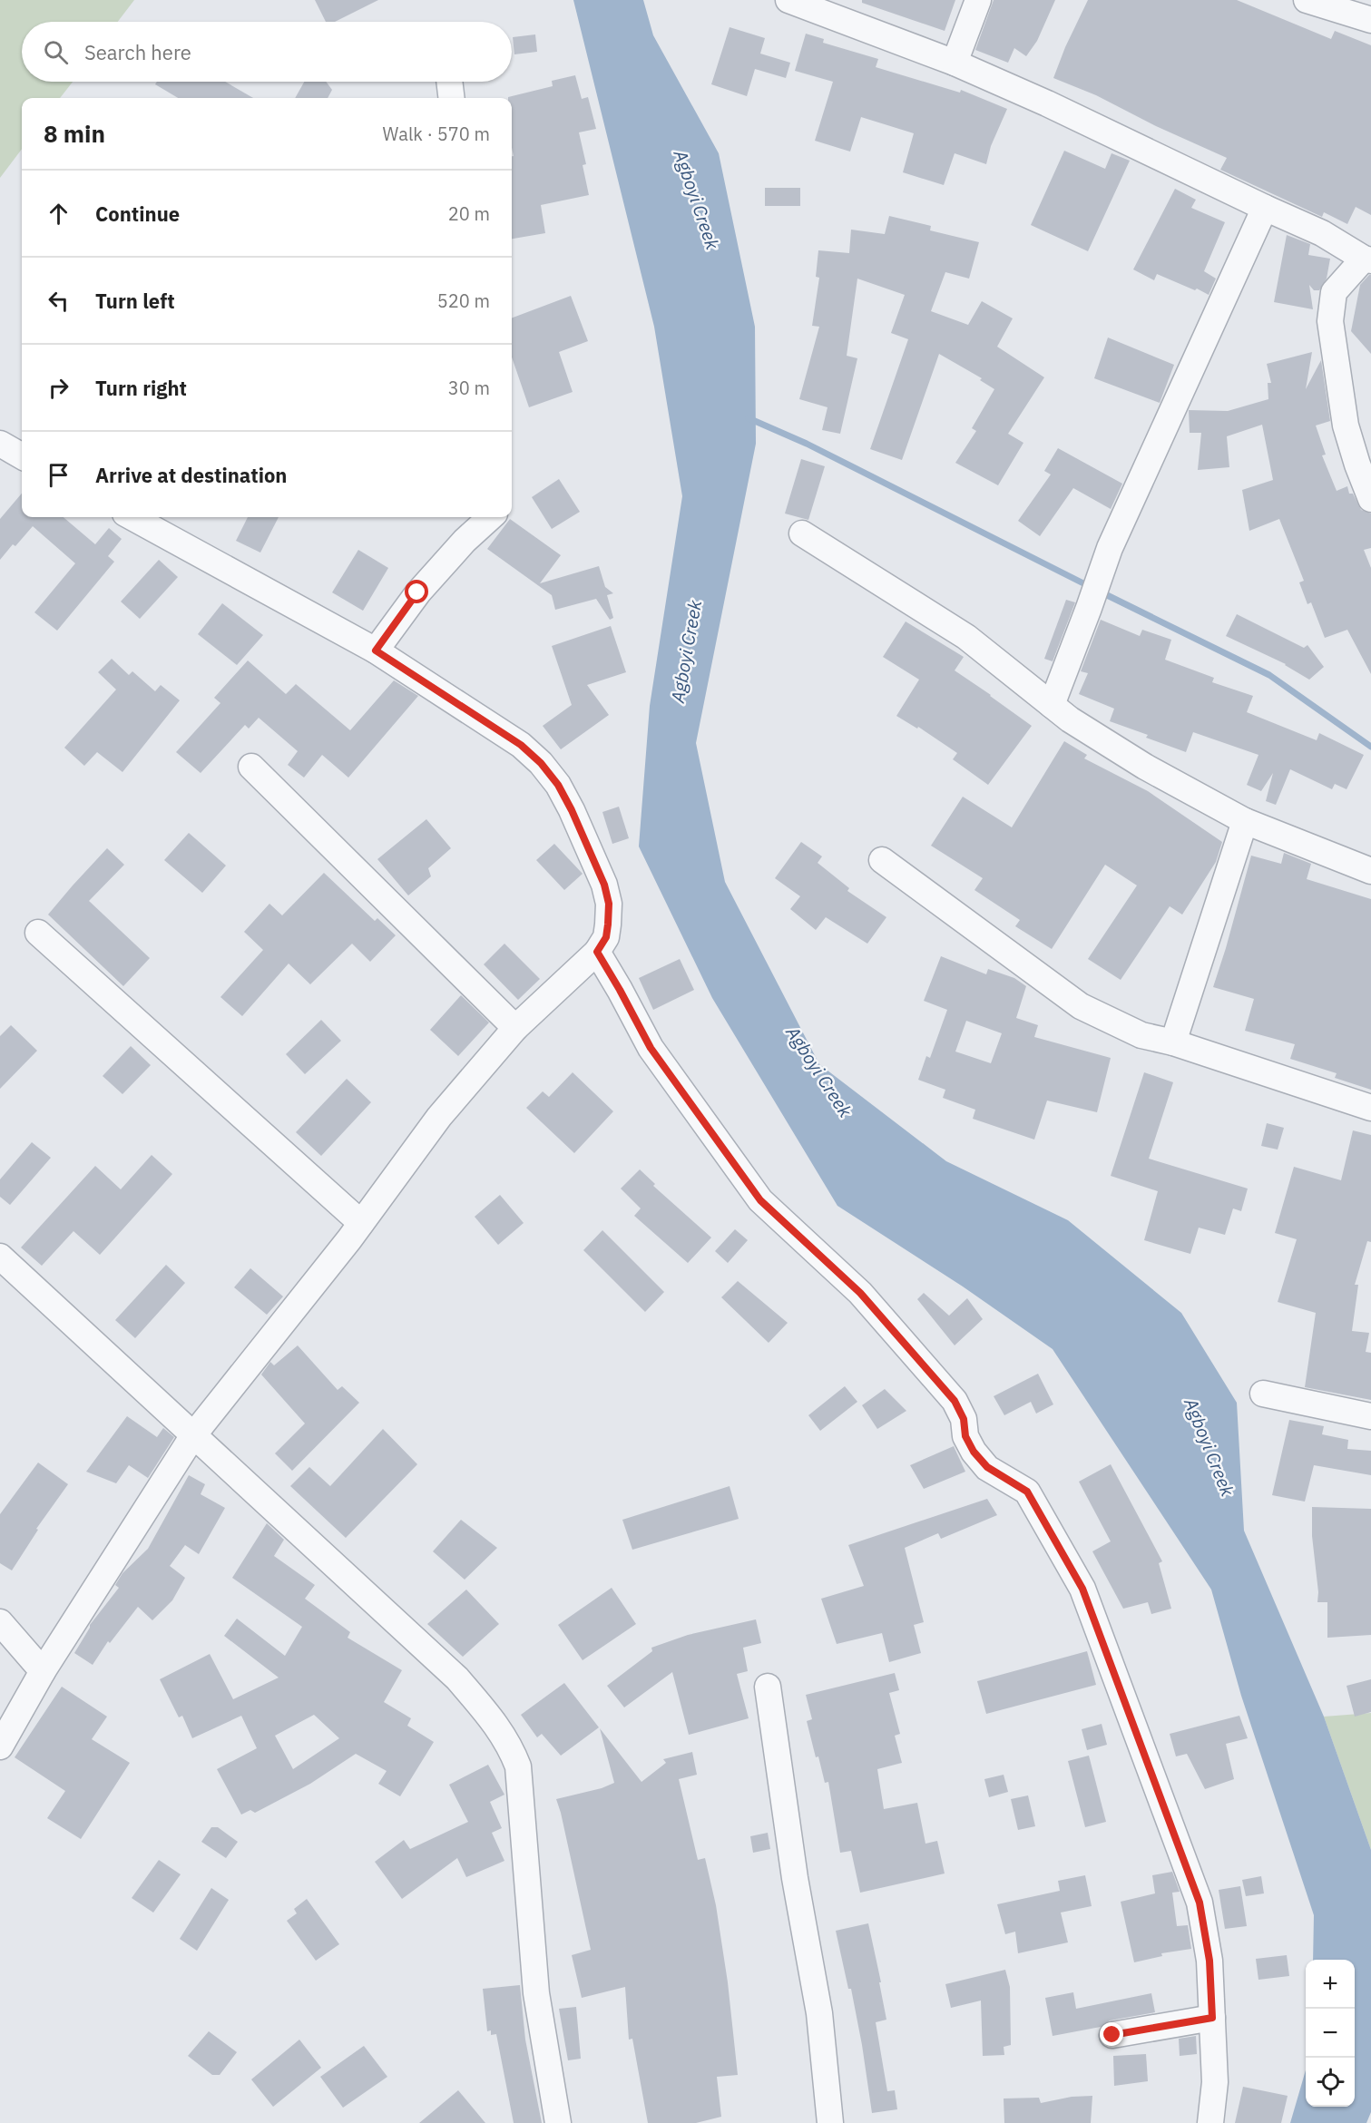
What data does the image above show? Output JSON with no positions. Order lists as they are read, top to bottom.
{
  "water": ["Agboyi Creek"],
  "page": {
    "search": "Search here",
    "heading": ["8 min", "Walk · 570 m"],
    "list": [
      ["Continue", "20 m"],
      ["Turn left", "520 m"],
      ["Turn right", "30 m"],
      "Arrive at destination"
    ],
    "map_buttons": ["+", "−"]
  }
}
